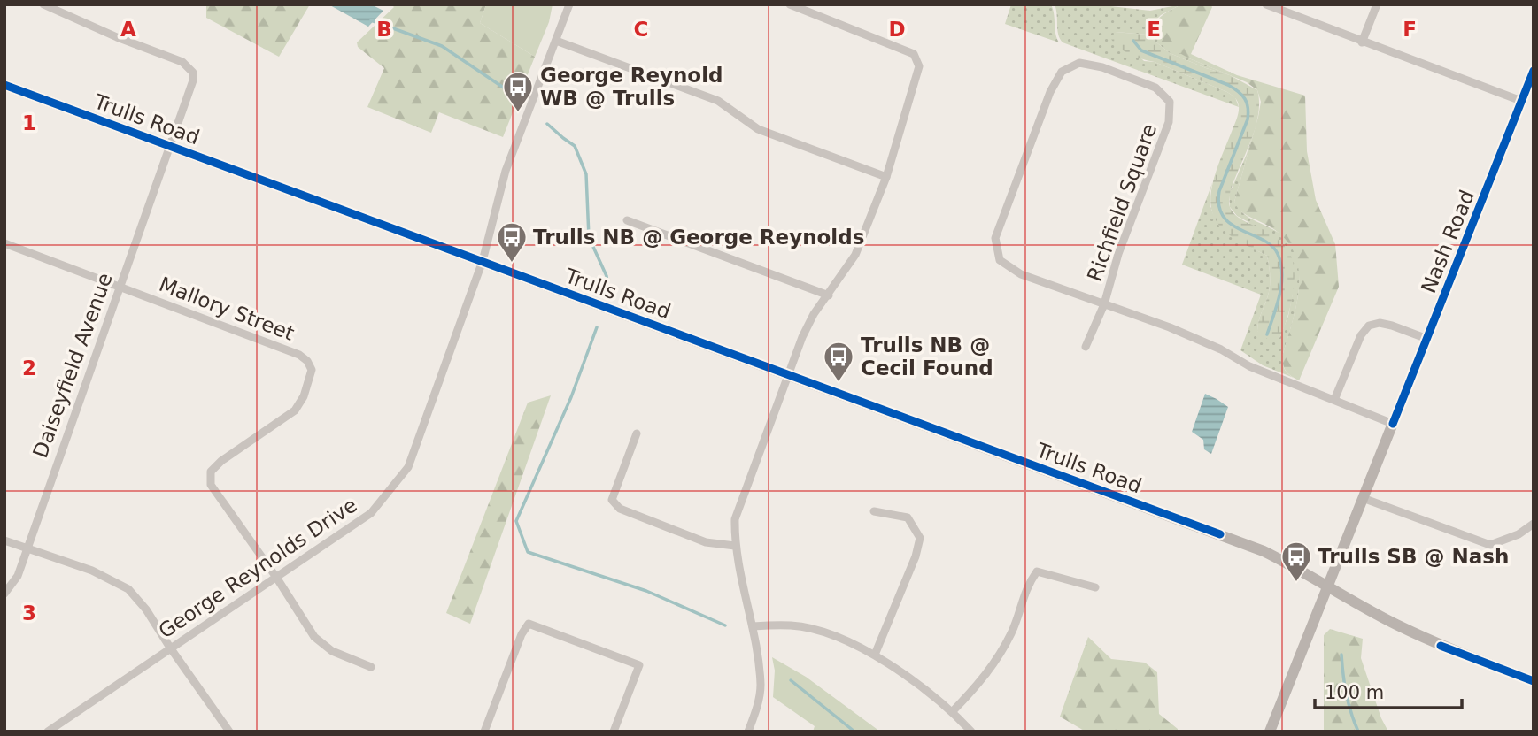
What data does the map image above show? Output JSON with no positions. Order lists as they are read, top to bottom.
{
  "streets": {
    "street": [
      "Trulls Road",
      "Richfield Square",
      "Nash Road",
      "Mallory Street",
      "Daiseyfield Avenue",
      "George Reynolds Drive"
    ]
  },
  "crossings": [
    ["Trulls Road", "Nash Road"],
    ["Trulls Road", "Daiseyfield Avenue"],
    ["Trulls Road", "George Reynolds Drive"],
    ["Richfield Square", "Nash Road"],
    ["Mallory Street", "Daiseyfield Avenue"],
    ["Mallory Street", "George Reynolds Drive"]
  ],
  "places": {
    "bus stop": [
      "George Reynold WB @ Trulls",
      "Trulls NB @ George Reynolds",
      "Trulls NB @ Cecil Found",
      "Trulls SB @ Nash"
    ]
  },
  "scale_bar": "100 m",
  "grid": {
    "columns": [
      "A",
      "B",
      "C",
      "D",
      "E",
      "F"
    ],
    "rows": ["1", "2", "3"]
  }
}
